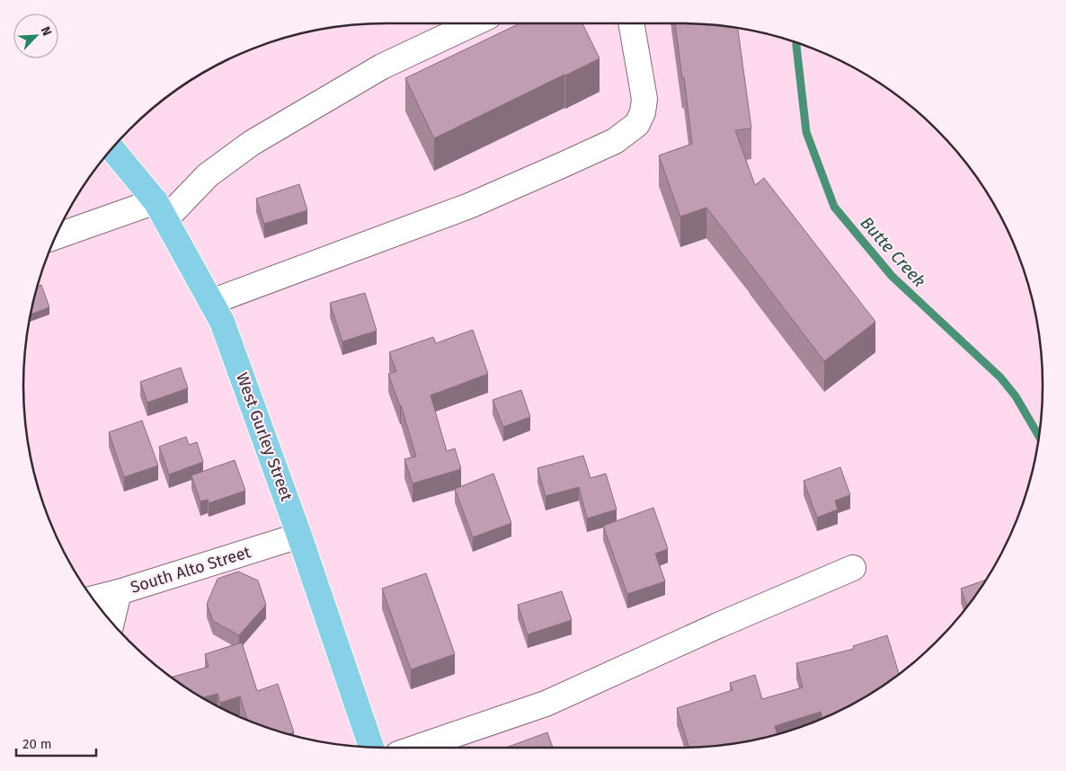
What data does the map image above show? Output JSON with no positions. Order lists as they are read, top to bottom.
{
  "streets": {
    "main road": ["West Gurley Street"],
    "street": ["South Alto Street"]
  },
  "crossings": [
    ["West Gurley Street", "South Alto Street"]
  ],
  "water": ["Butte Creek"],
  "scale_bar": "20 m",
  "north": "top right"
}
